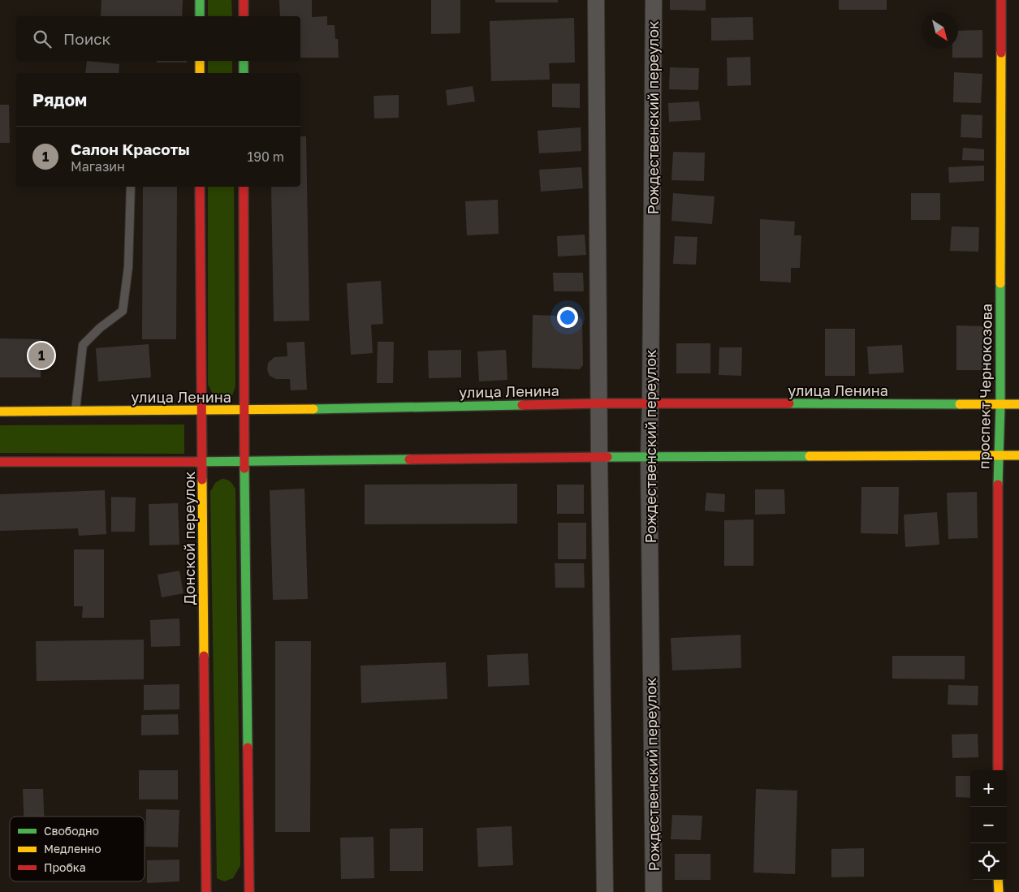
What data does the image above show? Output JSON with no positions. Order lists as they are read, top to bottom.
{
  "streets": {
    "street": [
      "Рождественский переулок",
      "проспект Чернокозова",
      "улица Ленина",
      "Донской переулок"
    ]
  },
  "crossings": [
    ["Рождественский переулок", "улица Ленина"],
    ["проспект Чернокозова", "улица Ленина"],
    ["улица Ленина", "Донской переулок"]
  ],
  "legend": ["Свободно", "Медленно", "Пробка"],
  "north": "bottom right",
  "page": {
    "search": "Поиск",
    "heading": "Рядом",
    "list": [
      {
        "mark": "1",
        "name": "Салон Красоты",
        "note": "Магазин",
        "value": "190 m"
      }
    ],
    "pins": "1",
    "map_buttons": ["+", "−"]
  }
}
